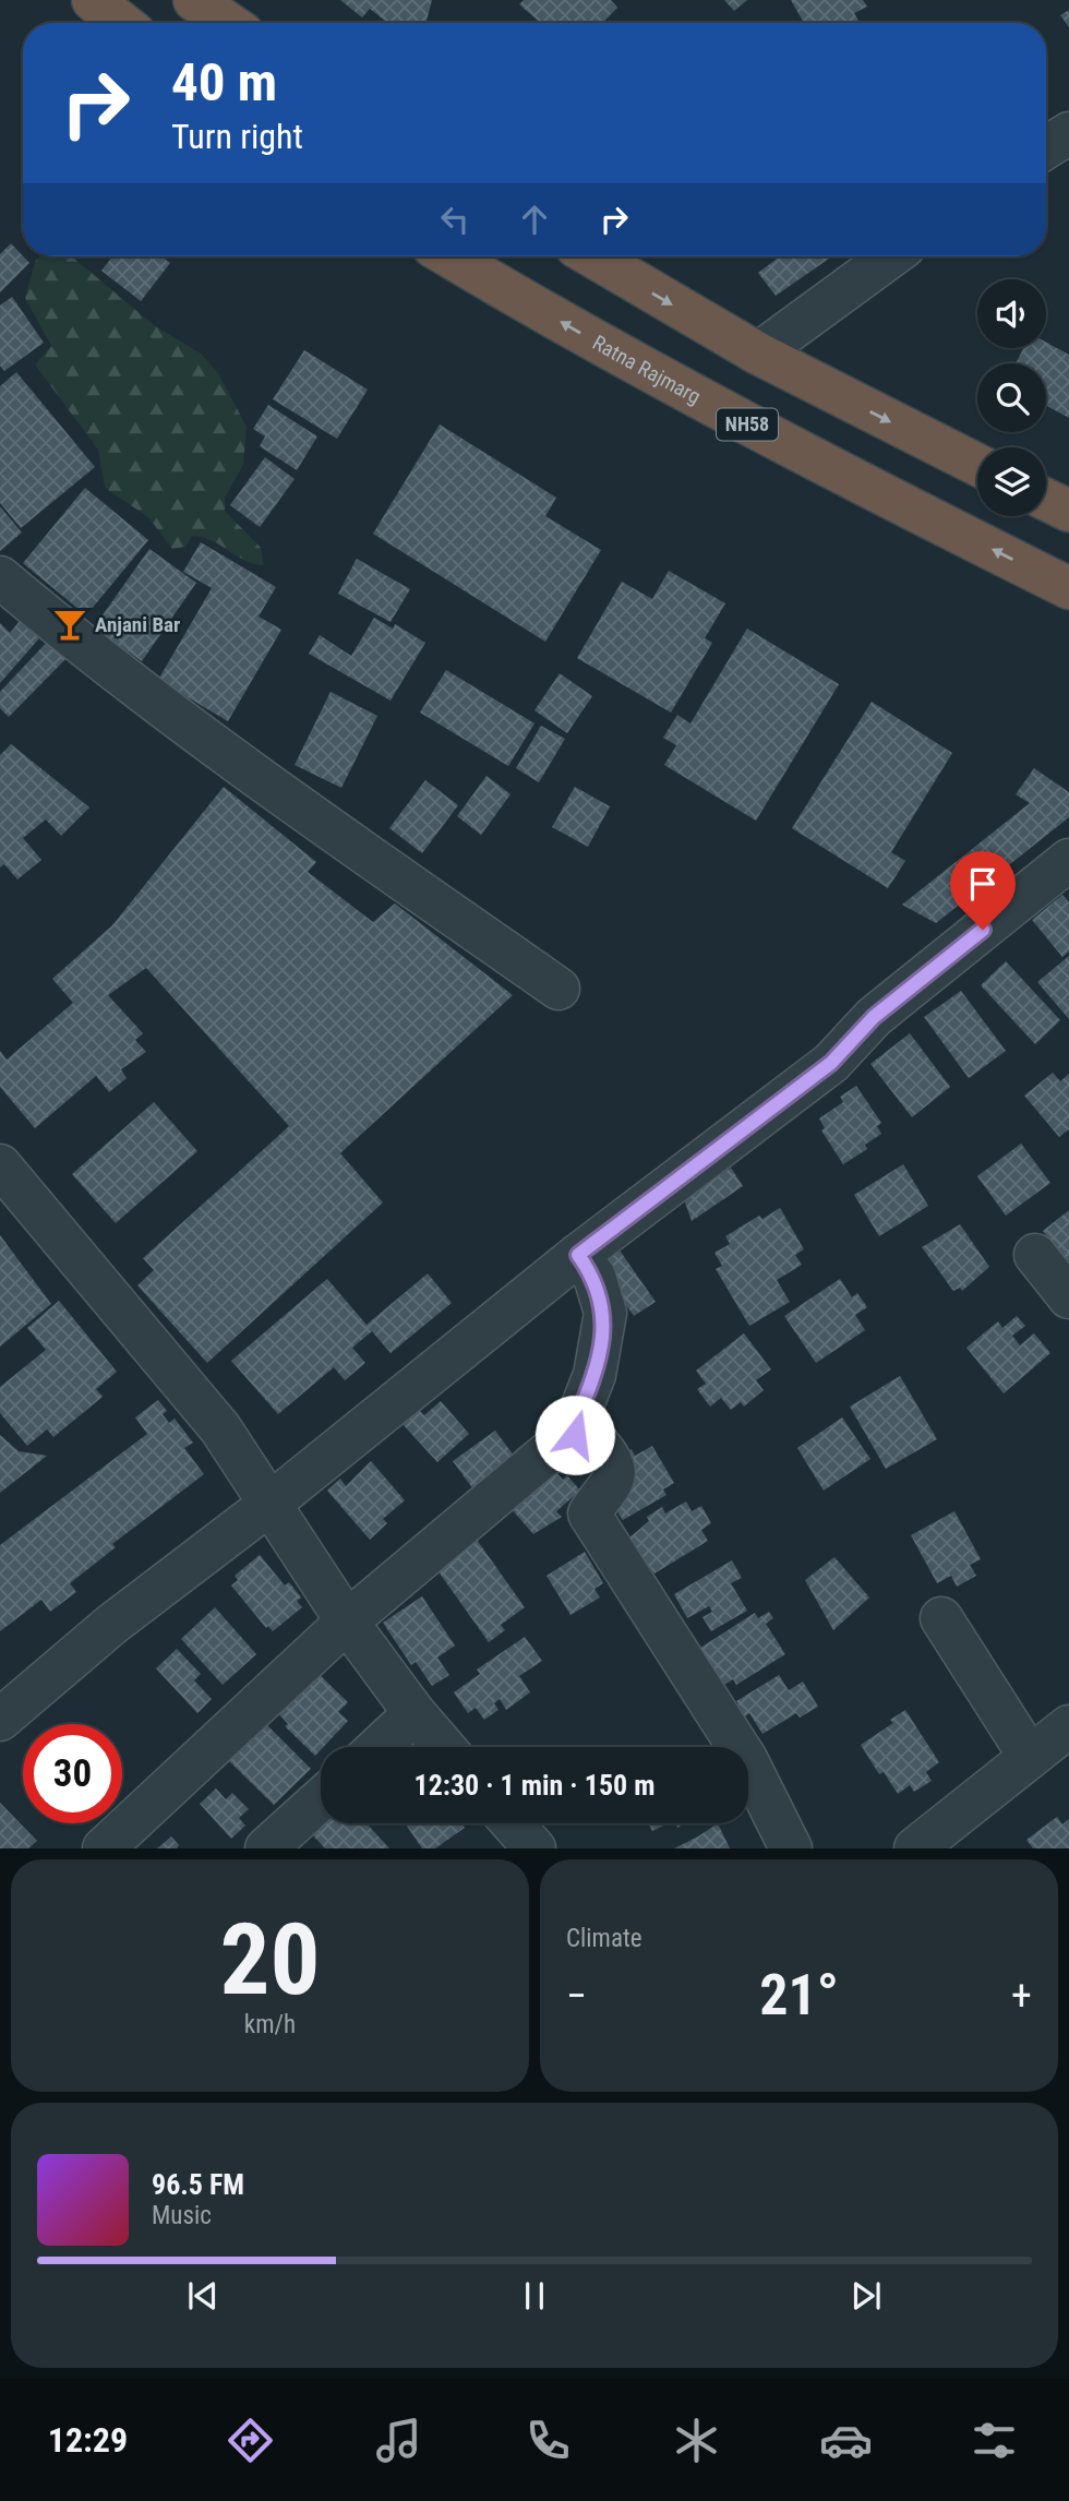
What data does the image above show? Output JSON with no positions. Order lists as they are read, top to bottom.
{
  "streets": {
    "highway": ["Ratna Rajmarg", "NH58"]
  },
  "places": {
    "bar": ["Anjani Bar"]
  },
  "page": {
    "turn": ["40 m", "Turn right"],
    "limit": "30",
    "trip": "12:30 · 1 min · 150 m",
    "tile": [
      ["20", "km/h"],
      "Climate"
    ],
    "heat": ["−", "21°", "+"],
    "song": ["96.5 FM", "Music"],
    "tabs": "12:29"
  }
}
